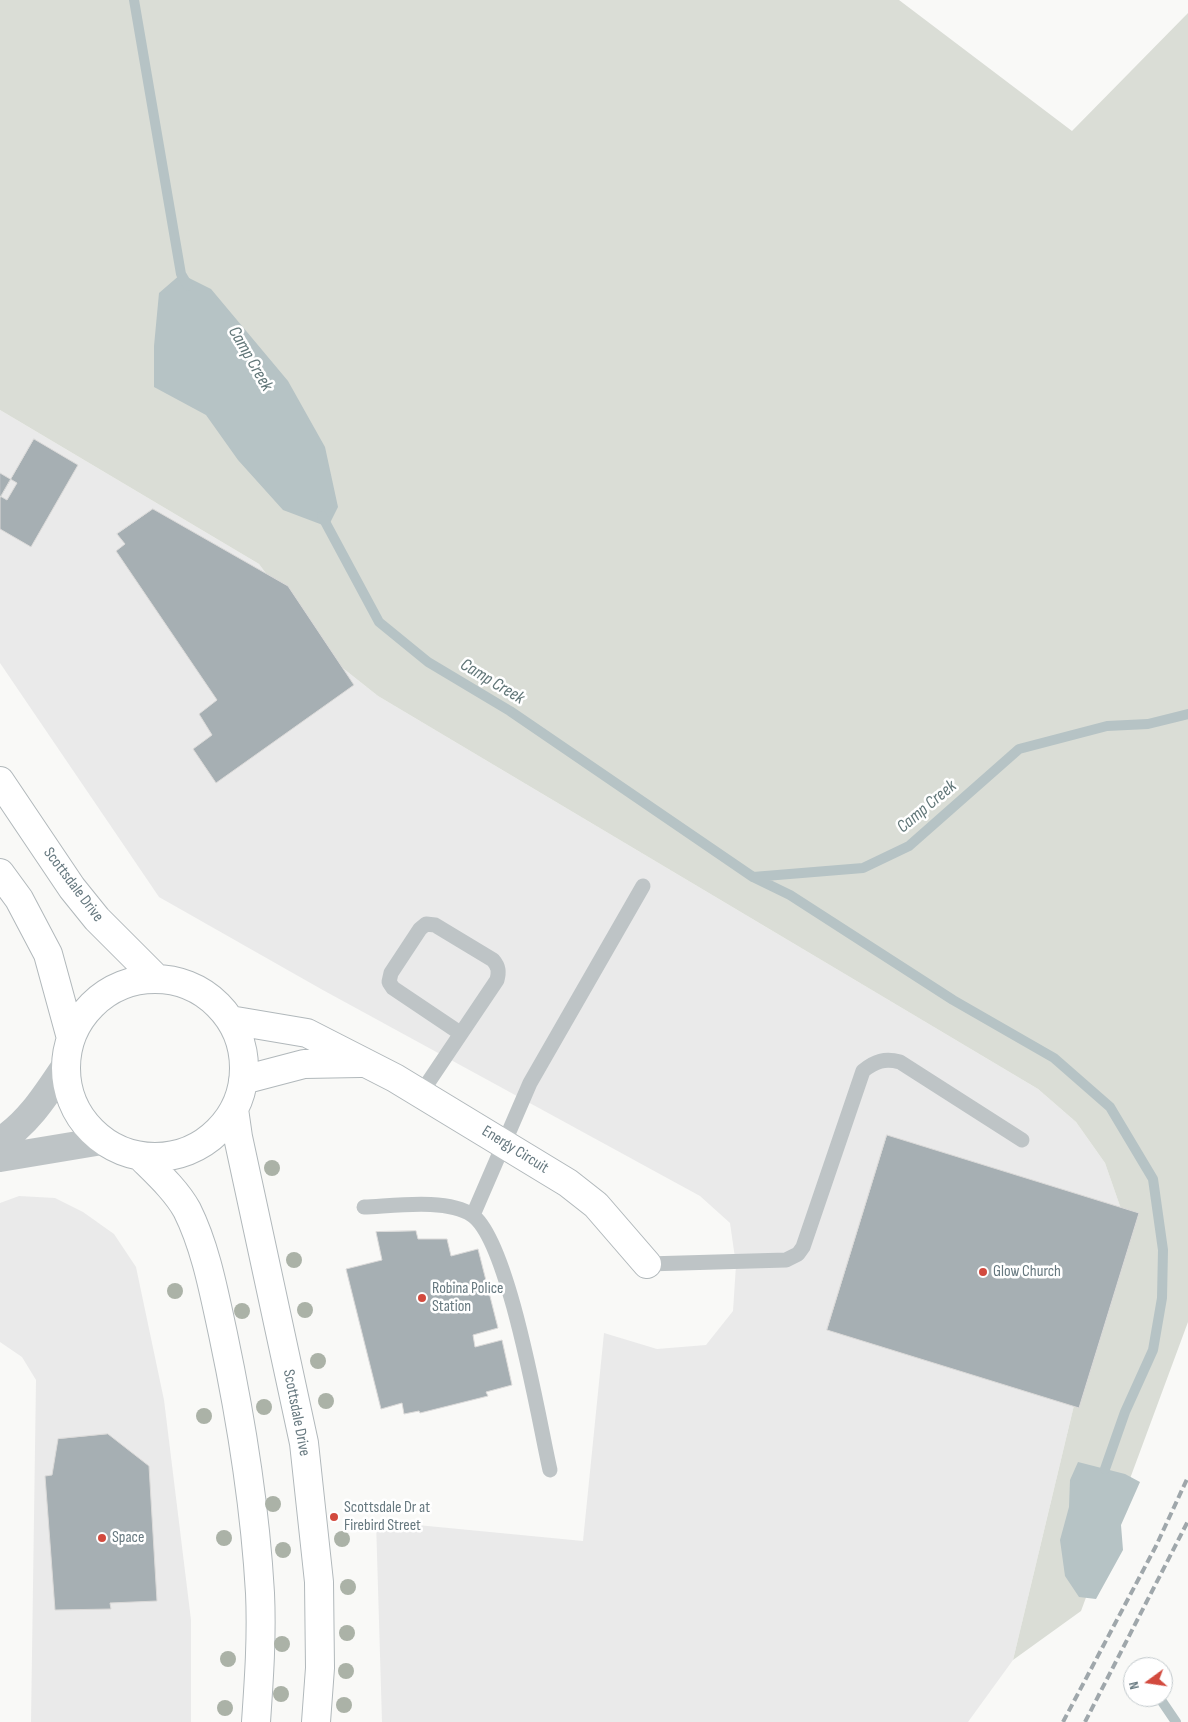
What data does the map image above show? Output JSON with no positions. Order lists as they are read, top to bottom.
{
  "streets": {
    "main road": ["Scottsdale Drive", "Energy Circuit"]
  },
  "crossings": [
    ["Scottsdale Drive", "Energy Circuit"]
  ],
  "water": ["Camp Creek"],
  "places": [
    "Glow Church",
    "Robina Police Station",
    "Scottsdale Dr at Firebird Street",
    "Space"
  ],
  "north": "left"
}
